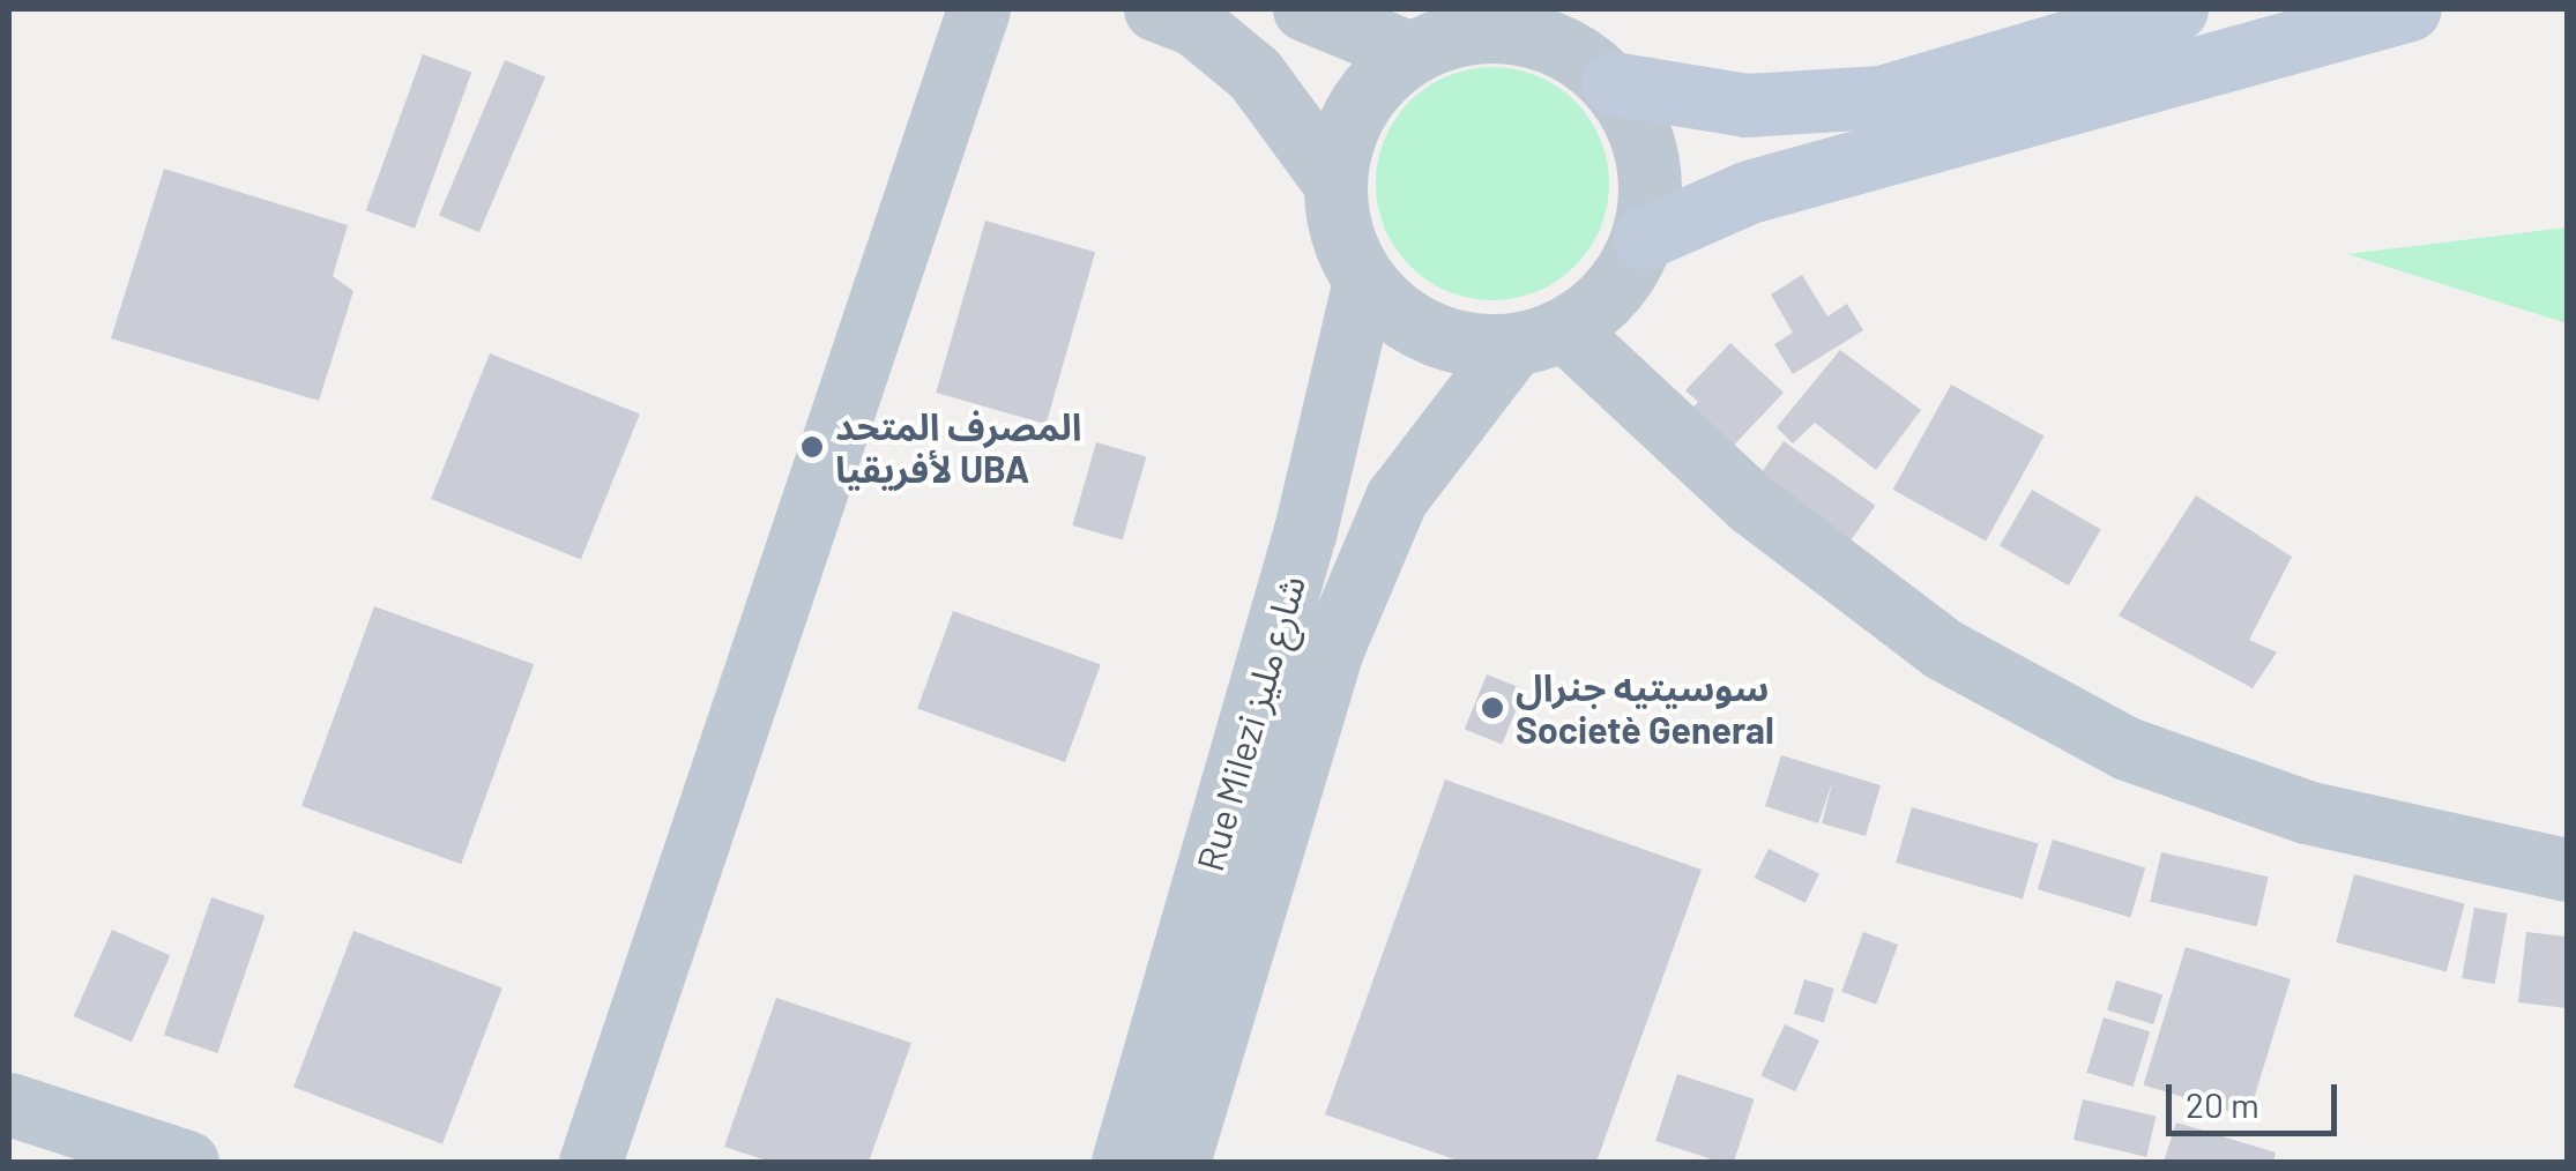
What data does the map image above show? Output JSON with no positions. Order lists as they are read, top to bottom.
{
  "streets": {
    "street": ["Rue Milezi شارع مليز"]
  },
  "places": ["المصرف المتحد لأفريقيا UBA", "سوسيتيه جنرال Societè General"],
  "scale_bar": "20 m"
}
